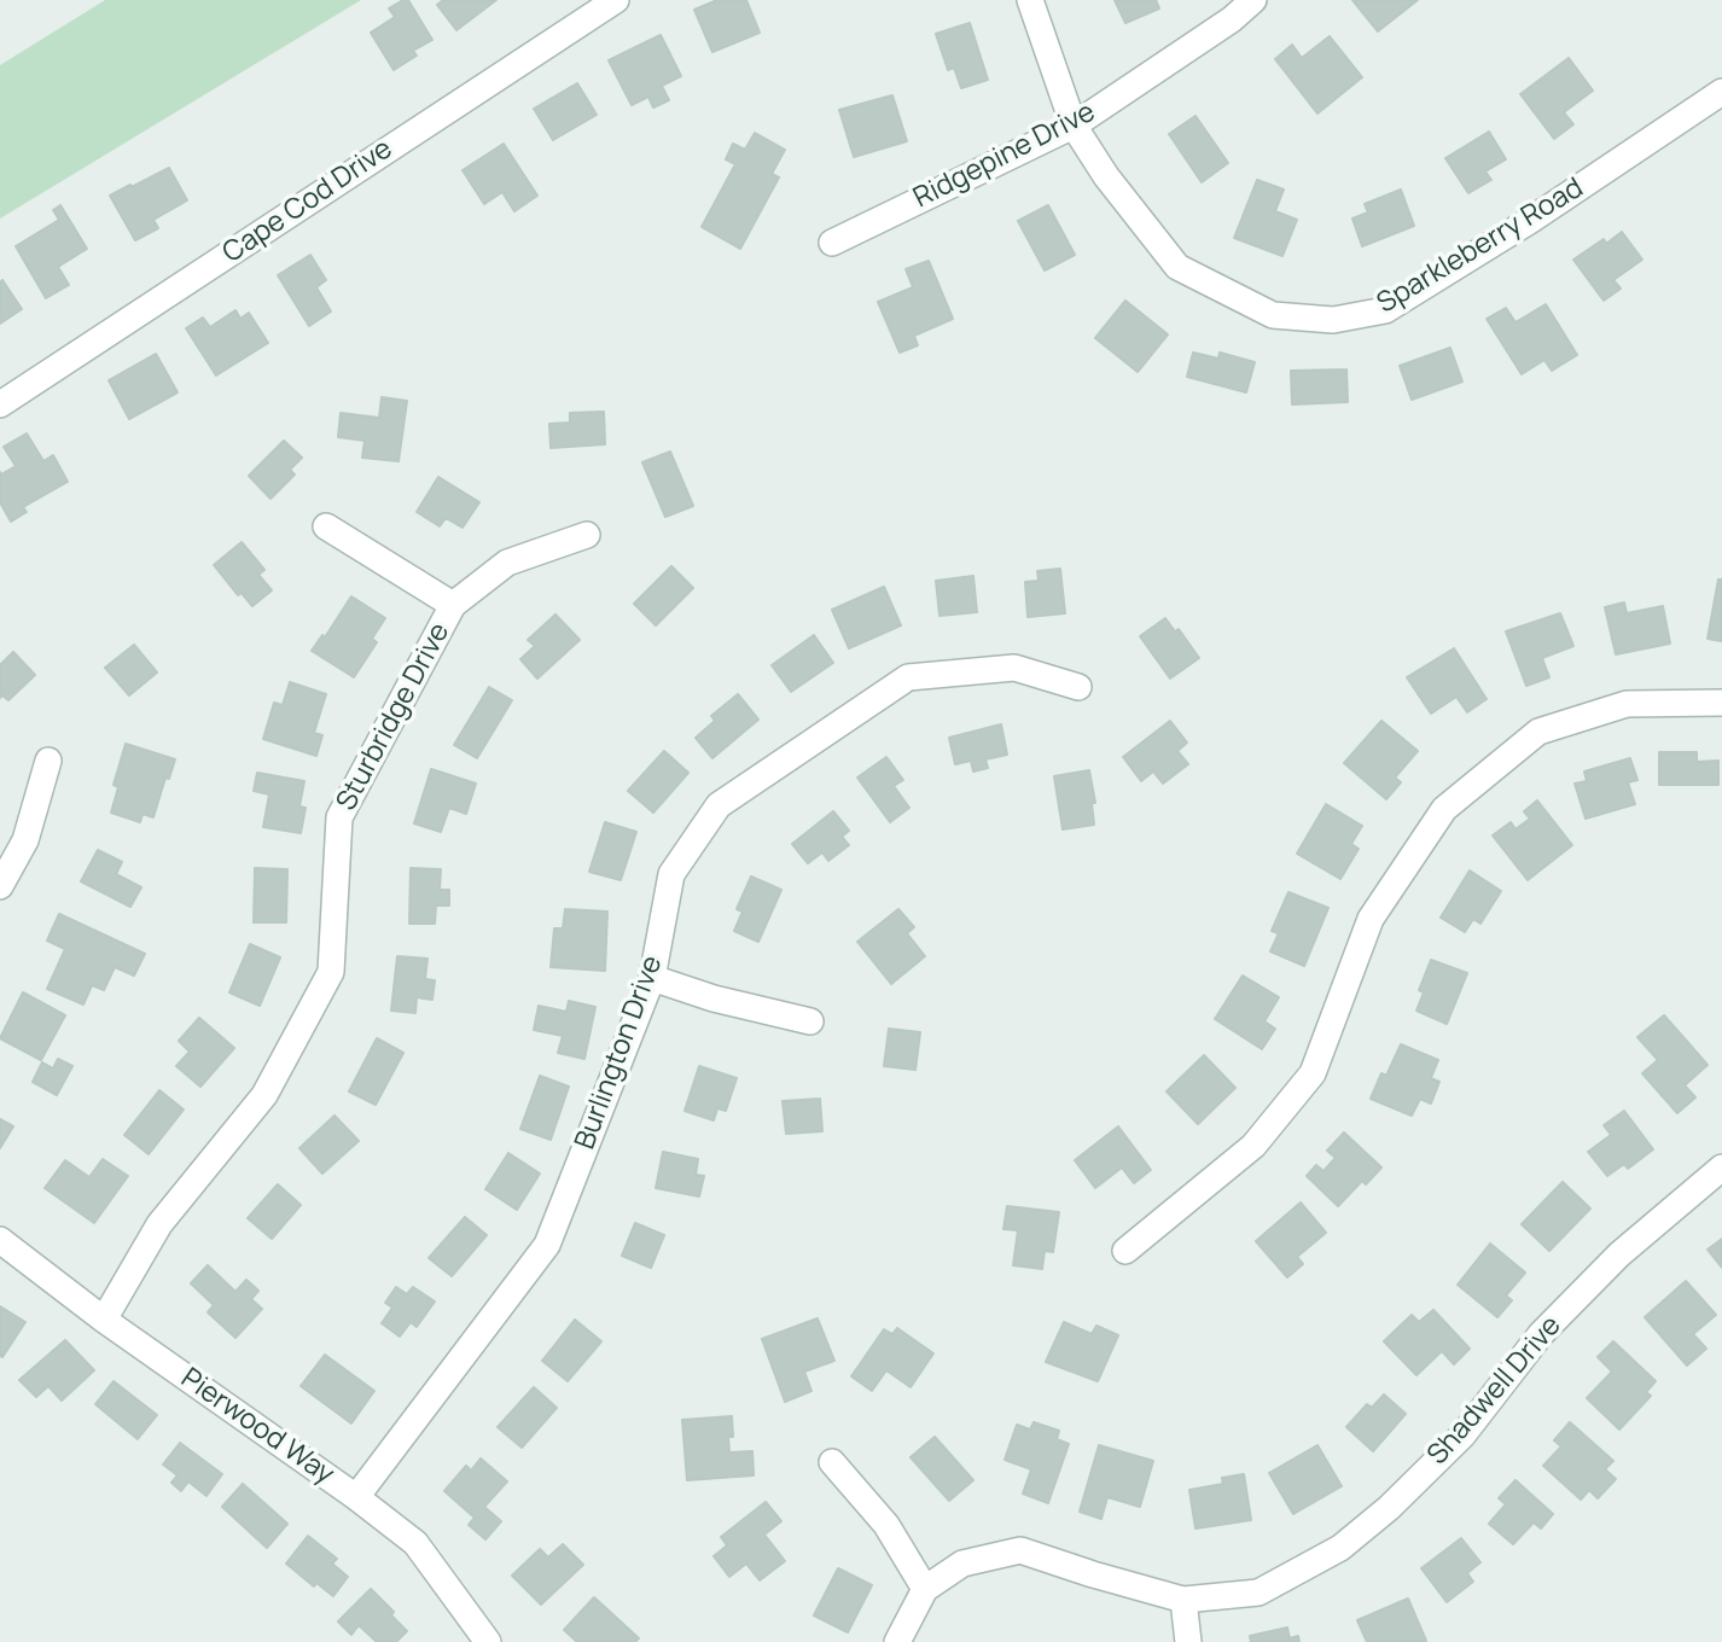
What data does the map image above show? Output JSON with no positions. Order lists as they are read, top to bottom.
{
  "streets": {
    "street": [
      "Ridgepine Drive",
      "Cape Cod Drive",
      "Sparkleberry Road",
      "Sturbridge Drive",
      "Burlington Drive",
      "Shadwell Drive",
      "Pierwood Way"
    ]
  },
  "crossings": [
    ["Ridgepine Drive", "Sparkleberry Road"],
    ["Sturbridge Drive", "Pierwood Way"],
    ["Burlington Drive", "Pierwood Way"]
  ]
}
